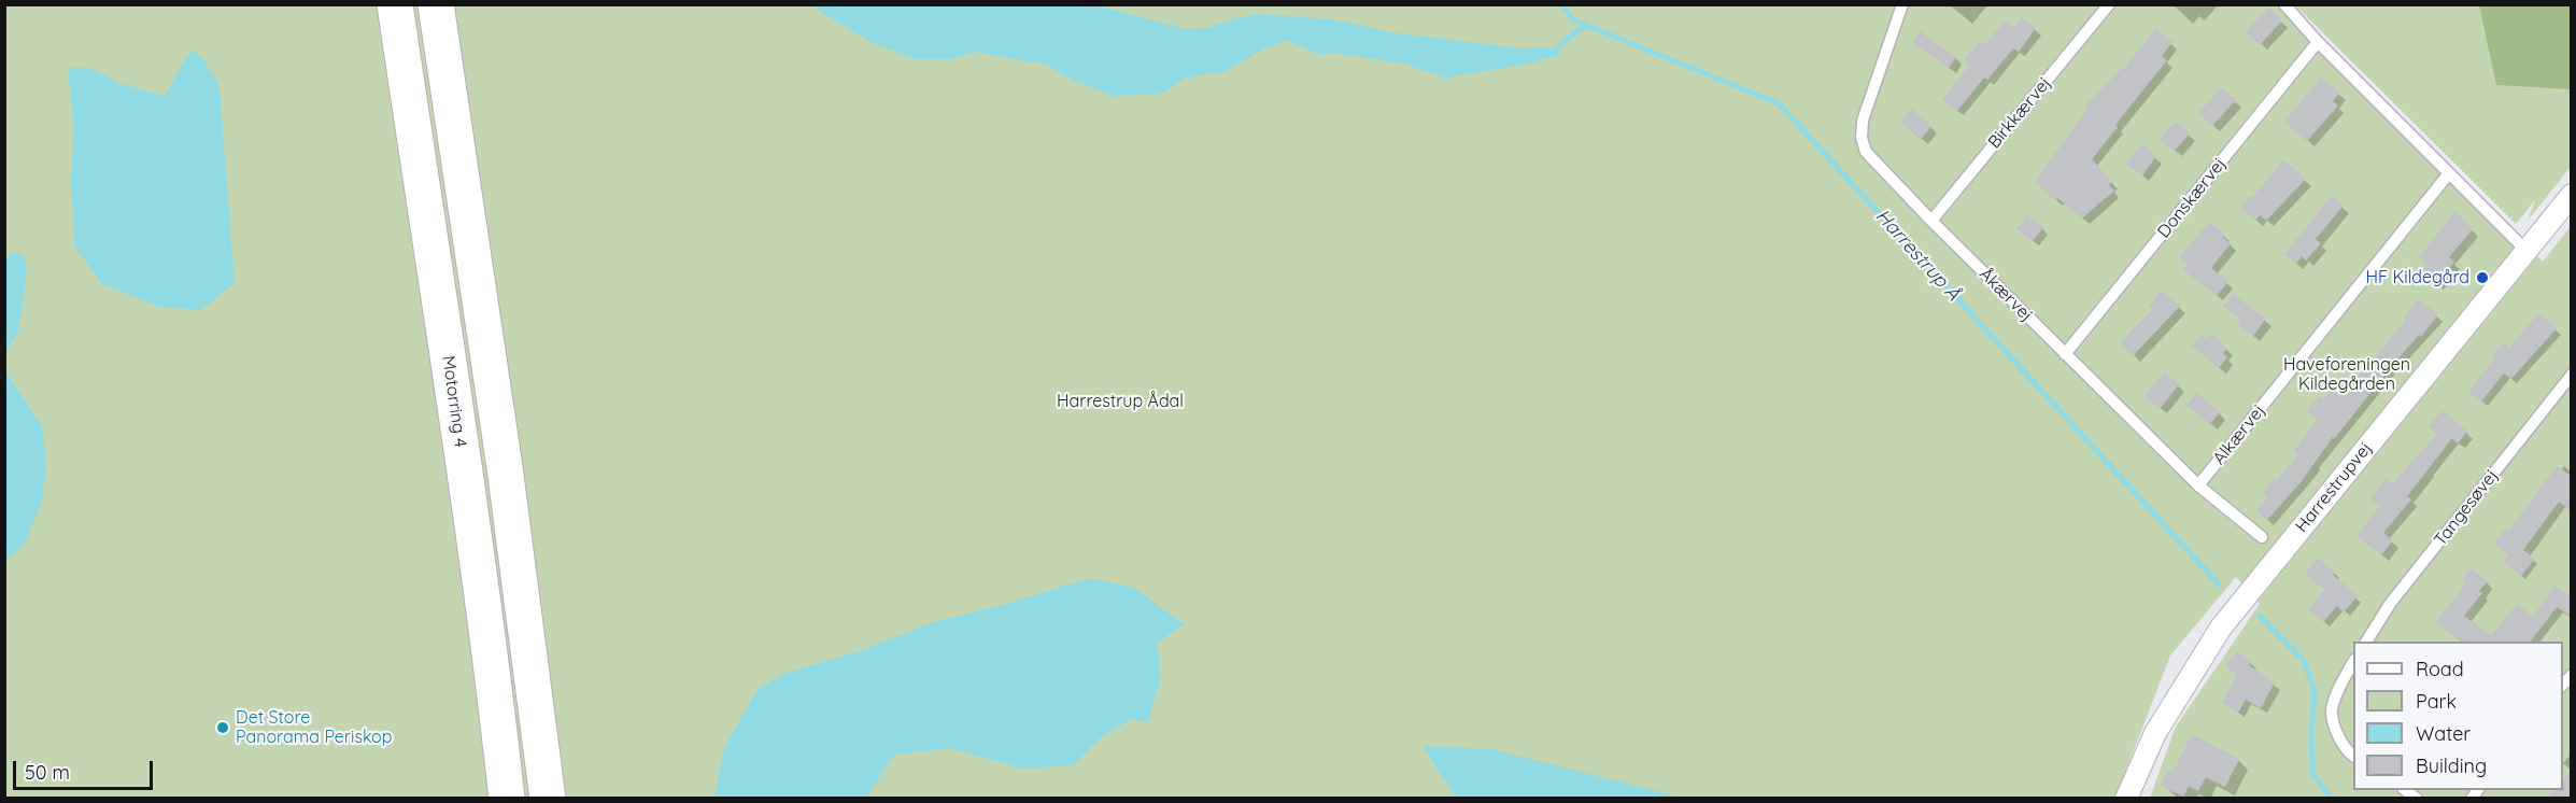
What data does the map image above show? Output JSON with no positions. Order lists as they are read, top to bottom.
{
  "streets": {
    "highway": ["Motorring 4"],
    "street": ["Harrestrupvej"],
    "lane": [
      "Birkkærvej",
      "Donskærvej",
      "Åkærvej",
      "Alkærvej",
      "Tangesøvej"
    ]
  },
  "crossings": [
    ["Birkkærvej", "Åkærvej"],
    ["Donskærvej", "Åkærvej"],
    ["Åkærvej", "Alkærvej"]
  ],
  "water": ["Harrestrup Å"],
  "parks": ["Haveforeningen Kildegården", "Harrestrup Ådal"],
  "places": ["HF Kildegård", "Det Store Panorama Periskop"],
  "legend": [
    "Road",
    "Park",
    "Water",
    "Building"
  ],
  "scale_bar": "50 m"
}
